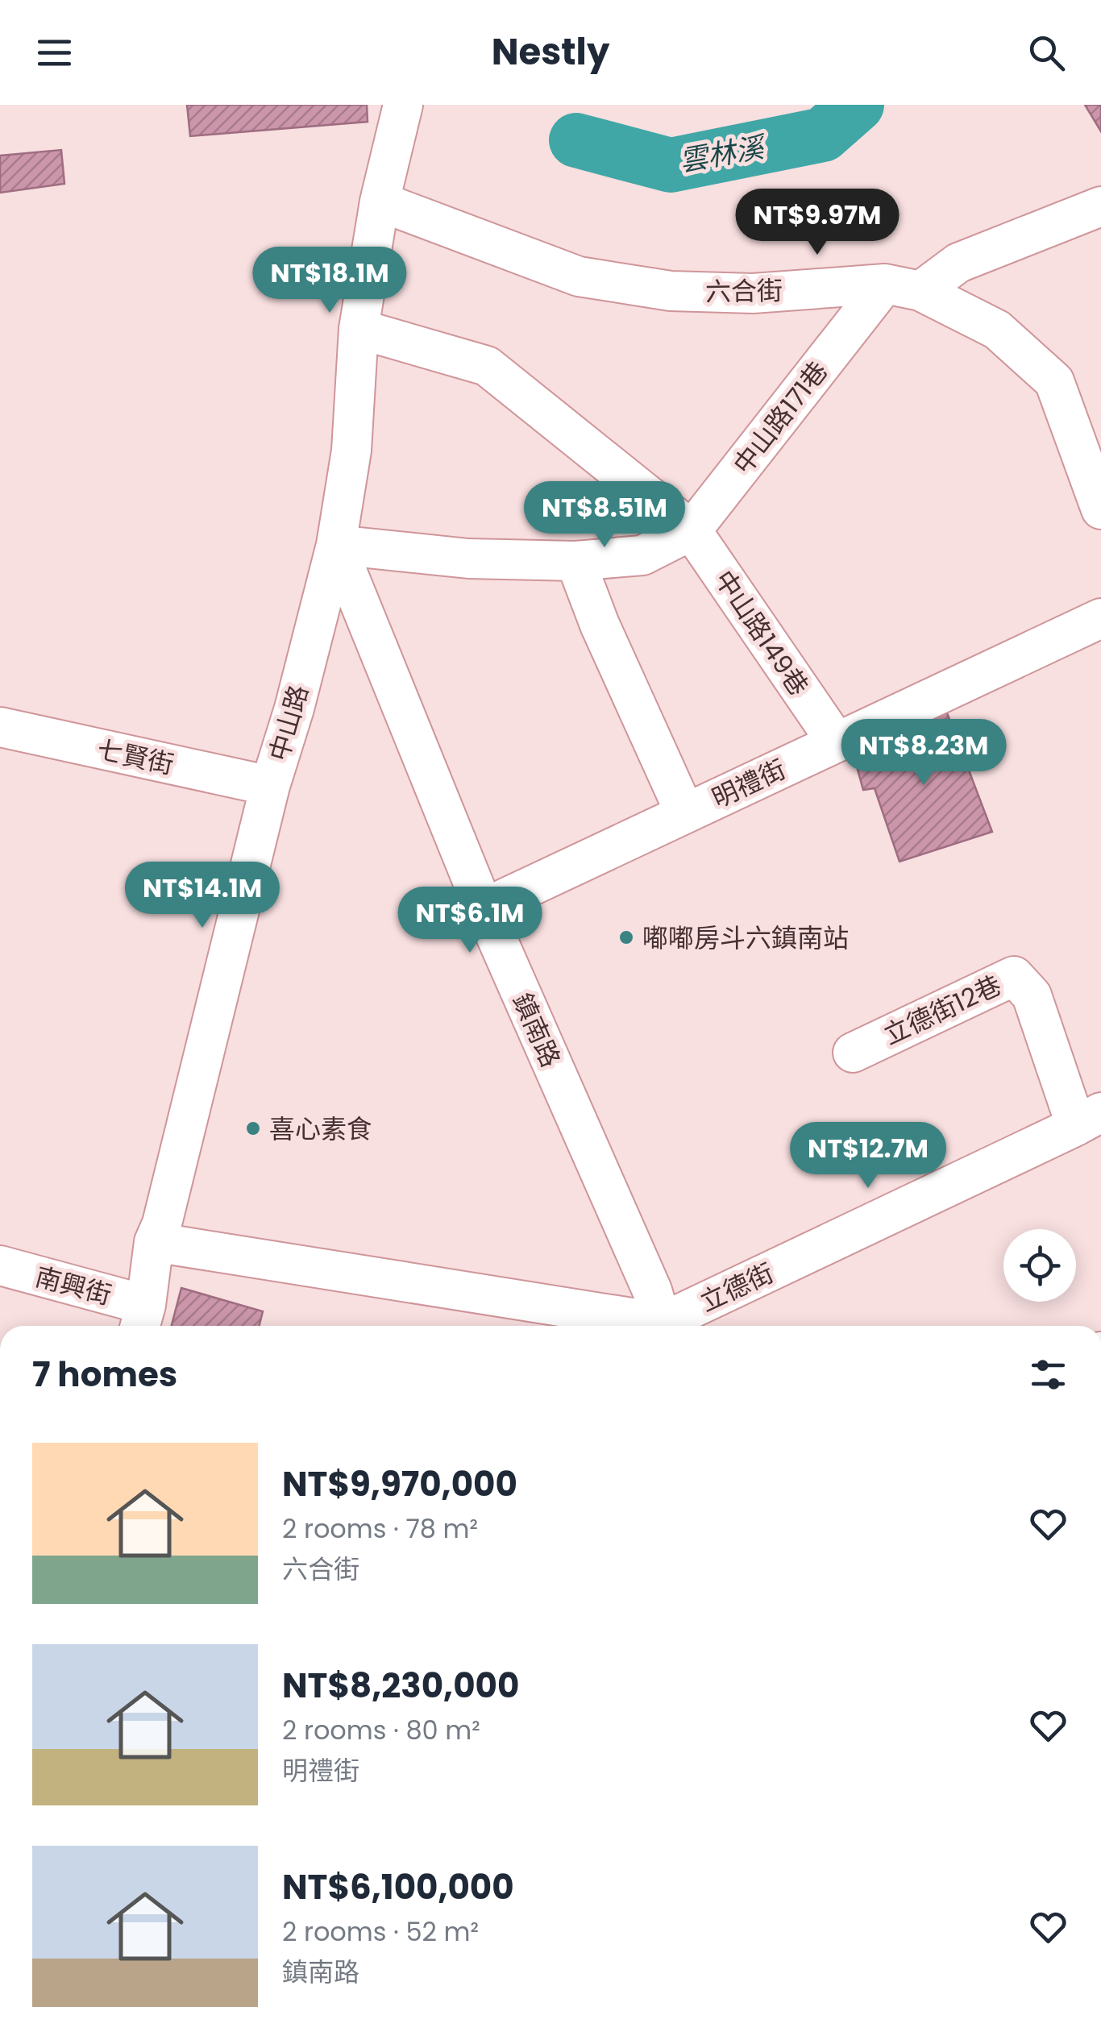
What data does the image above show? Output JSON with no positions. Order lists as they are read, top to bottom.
{
  "streets": {
    "street": [
      "六合街",
      "中山路171巷",
      "中山路149巷",
      "中山路",
      "七賢街",
      "明禮街",
      "立德街12巷",
      "鎮南路",
      "南興街",
      "立德街"
    ]
  },
  "crossings": [
    ["六合街", "中山路171巷"],
    ["六合街", "中山路"],
    ["中山路171巷", "中山路149巷"],
    ["中山路171巷", "中山路"],
    ["中山路171巷", "鎮南路"],
    ["中山路149巷", "中山路"],
    ["中山路149巷", "明禮街"],
    ["中山路", "七賢街"],
    ["中山路", "鎮南路"],
    ["中山路", "南興街"],
    ["明禮街", "鎮南路"],
    ["立德街12巷", "立德街"]
  ],
  "water": ["雲林溪"],
  "places": ["嘟嘟房斗六鎮南站", "喜心素食"],
  "page": {
    "header": "Nestly",
    "price": [
      "NT$9.97M",
      "NT$18.1M",
      "NT$8.51M",
      "NT$8.23M",
      "NT$14.1M",
      "NT$6.1M",
      "NT$12.7M"
    ],
    "heading": "7 homes",
    "list": [
      {
        "name": "NT$9,970,000",
        "note": "2 rooms · 78 m² · 六合街"
      },
      {
        "name": "NT$8,230,000",
        "note": "2 rooms · 80 m² · 明禮街"
      },
      {
        "name": "NT$6,100,000",
        "note": "2 rooms · 52 m² · 鎮南路"
      }
    ]
  }
}
